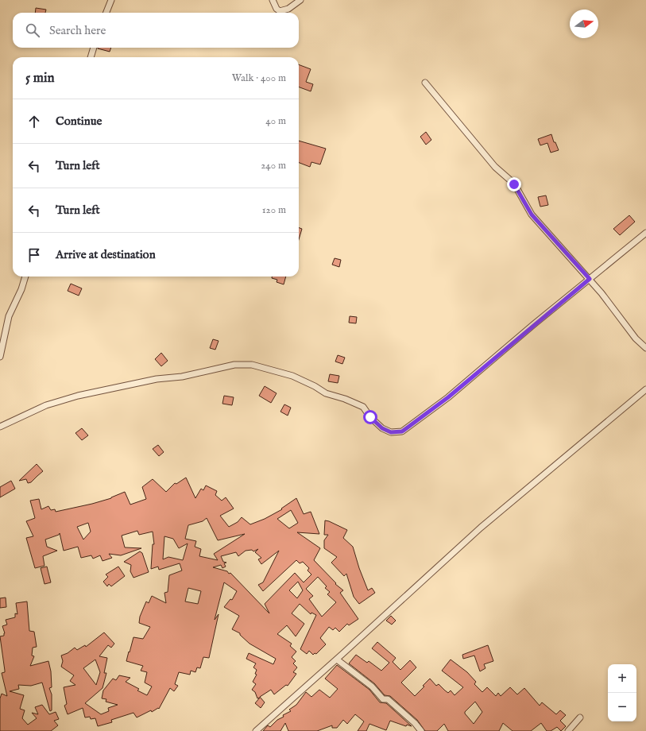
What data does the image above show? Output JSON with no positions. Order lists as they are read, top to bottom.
{
  "north": "right",
  "page": {
    "search": "Search here",
    "heading": ["5 min", "Walk · 400 m"],
    "list": [
      ["Continue", "40 m"],
      ["Turn left", "240 m"],
      ["Turn left", "120 m"],
      "Arrive at destination"
    ],
    "map_buttons": ["+", "−"]
  }
}
